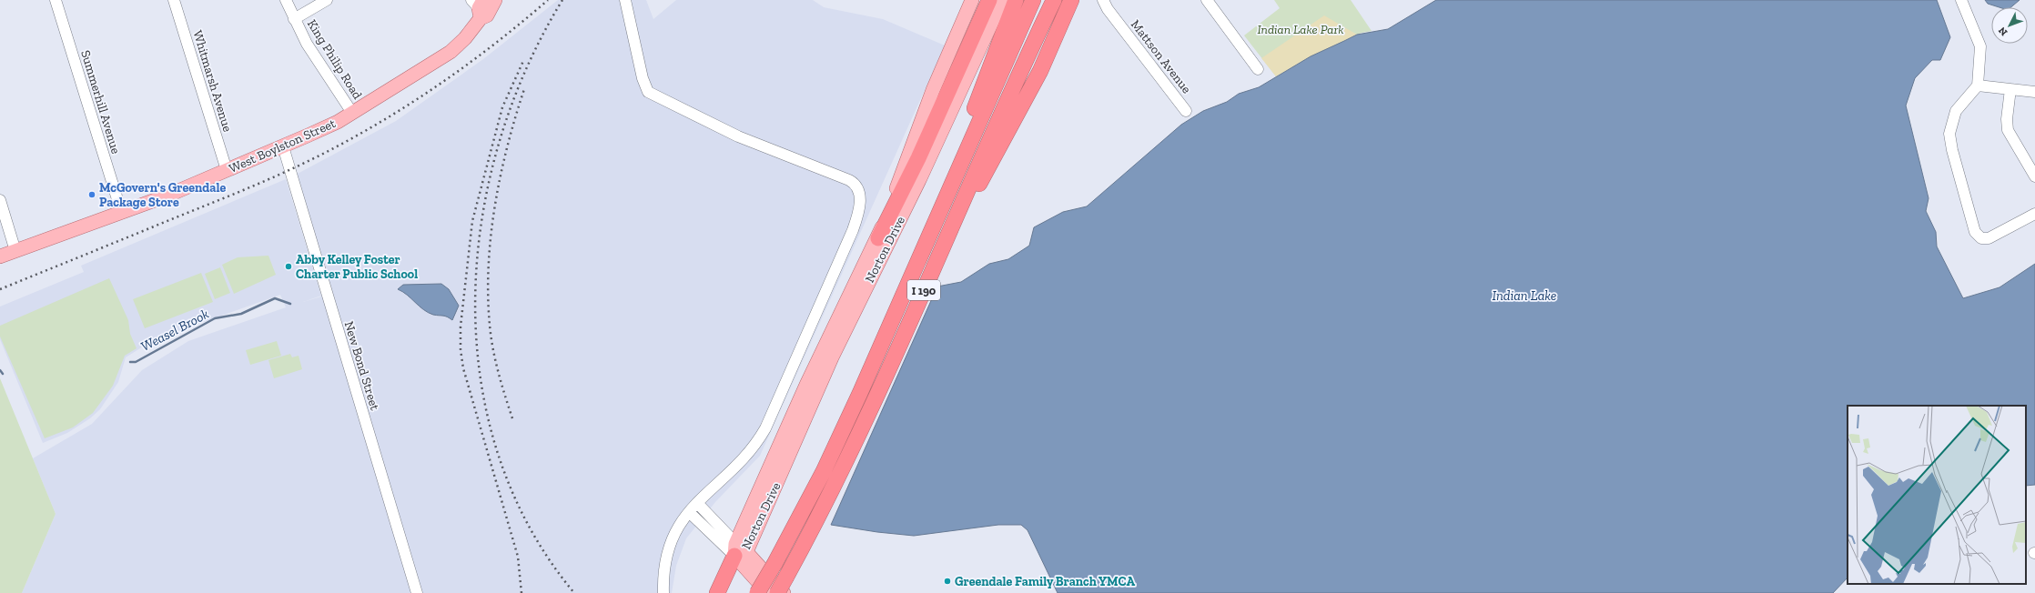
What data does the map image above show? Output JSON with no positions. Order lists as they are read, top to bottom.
{
  "streets": {
    "highway": ["I 190"],
    "main road": ["West Boylston Street", "Norton Drive"],
    "street": [
      "Mattson Avenue",
      "King Philip Road",
      "Whitmarsh Avenue",
      "Summerhill Avenue",
      "New Bond Street"
    ]
  },
  "crossings": [
    ["King Philip Road", "West Boylston Street"],
    ["Whitmarsh Avenue", "West Boylston Street"],
    ["Summerhill Avenue", "West Boylston Street"],
    ["West Boylston Street", "New Bond Street"]
  ],
  "water": ["Indian Lake", "Weasel Brook"],
  "parks": ["Indian Lake Park"],
  "places": ["McGovern's Greendale Package Store", "Abby Kelley Foster Charter Public School", "Greendale Family Branch YMCA"],
  "north": "bottom left"
}
